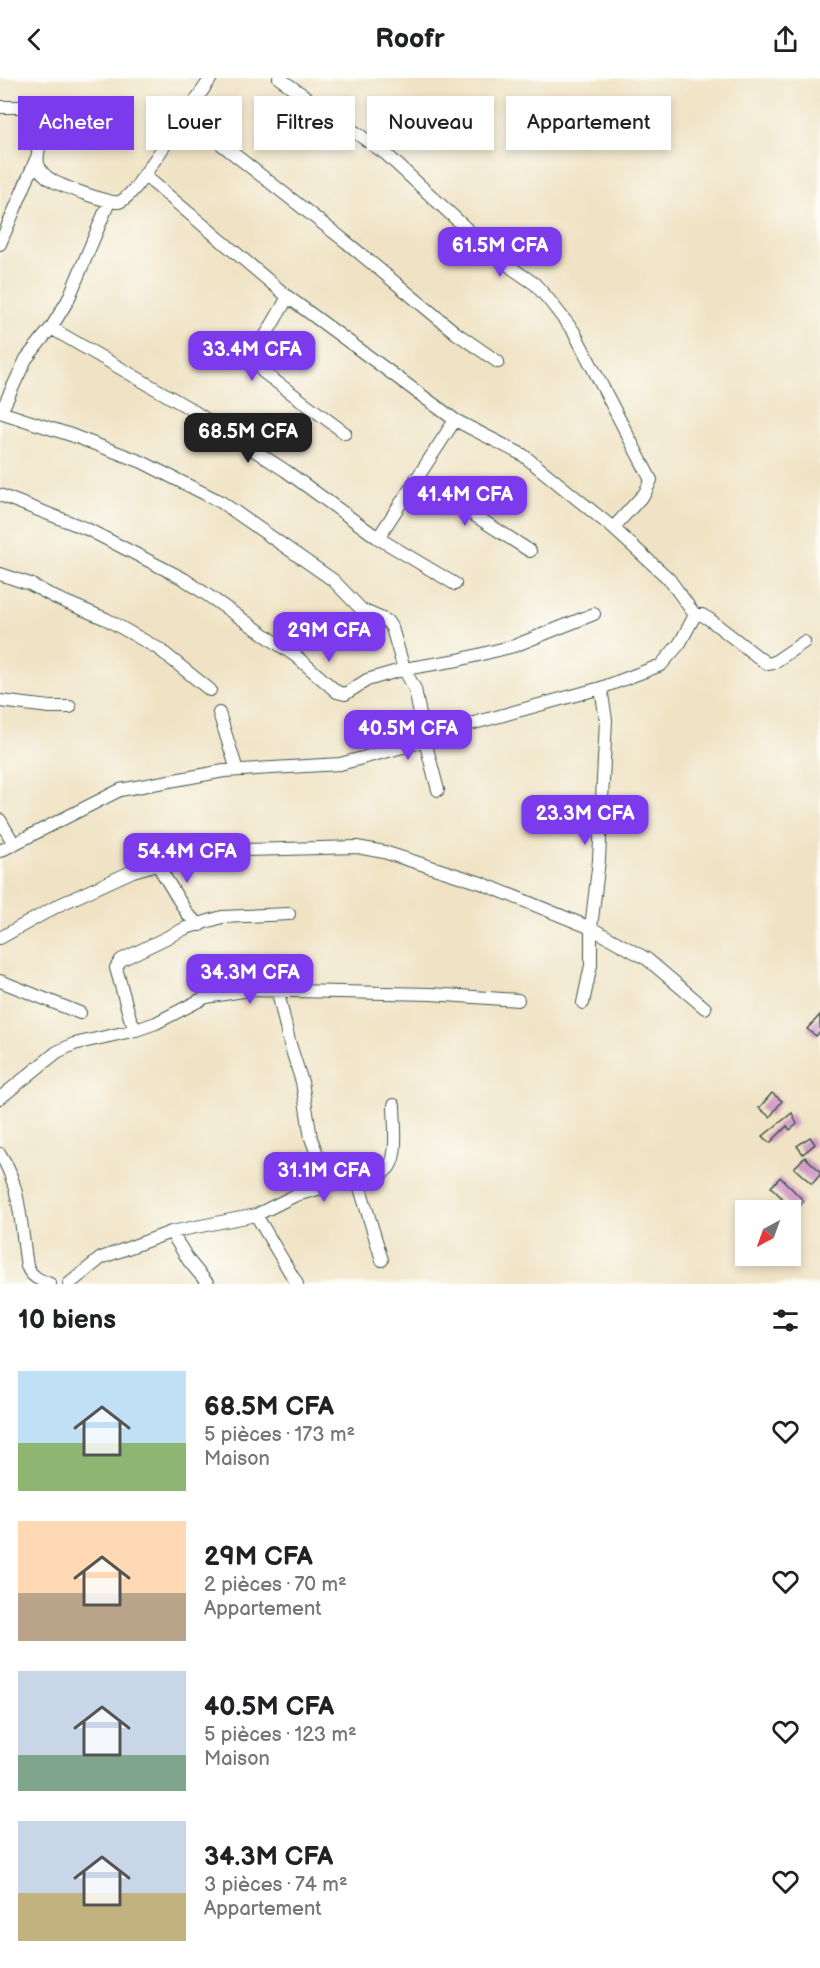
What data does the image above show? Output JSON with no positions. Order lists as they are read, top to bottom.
{
  "north": "bottom left",
  "page": {
    "header": "Roofr",
    "chip": [
      "Acheter",
      "Louer",
      "Filtres",
      "Nouveau",
      "Appartement"
    ],
    "price": [
      "61.5M CFA",
      "33.4M CFA",
      "68.5M CFA",
      "41.4M CFA",
      "29M CFA",
      "40.5M CFA",
      "23.3M CFA",
      "54.4M CFA",
      "34.3M CFA",
      "31.1M CFA"
    ],
    "heading": "10 biens",
    "list": [
      {
        "name": "68.5M CFA",
        "note": "5 pièces · 173 m² · Maison"
      },
      {
        "name": "29M CFA",
        "note": "2 pièces · 70 m² · Appartement"
      },
      {
        "name": "40.5M CFA",
        "note": "5 pièces · 123 m² · Maison"
      },
      {
        "name": "34.3M CFA",
        "note": "3 pièces · 74 m² · Appartement"
      }
    ]
  }
}
